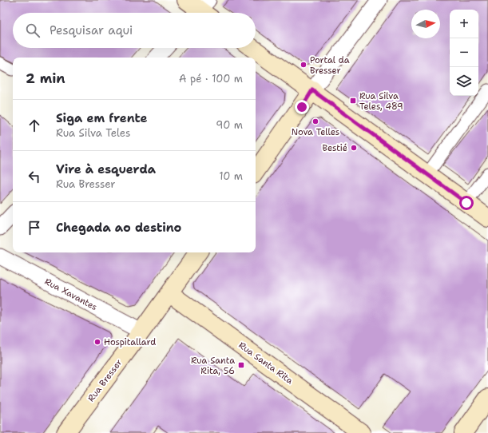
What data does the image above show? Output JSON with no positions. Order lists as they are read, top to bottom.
{
  "streets": {
    "main road": ["Rua Santa Rita", "Rua Bresser"],
    "street": ["Rua Xavantes"]
  },
  "crossings": [
    ["Rua Xavantes", "Rua Bresser"],
    ["Rua Santa Rita", "Rua Bresser"]
  ],
  "places": {
    "other": [
      "Portal da Bresser",
      "Nova Telles",
      "Bestié",
      "Hospitallard"
    ],
    "transit": ["Rua Silva Teles, 489", "Rua Santa Rita, 56"]
  },
  "north": "right",
  "page": {
    "map_buttons": ["+", "−"],
    "search": "Pesquisar aqui",
    "heading": ["2 min", "A pé · 100 m"],
    "list": [
      ["Siga em frente", "Rua Silva Teles", "90 m"],
      ["Vire à esquerda", "Rua Bresser", "10 m"],
      "Chegada ao destino"
    ]
  }
}
